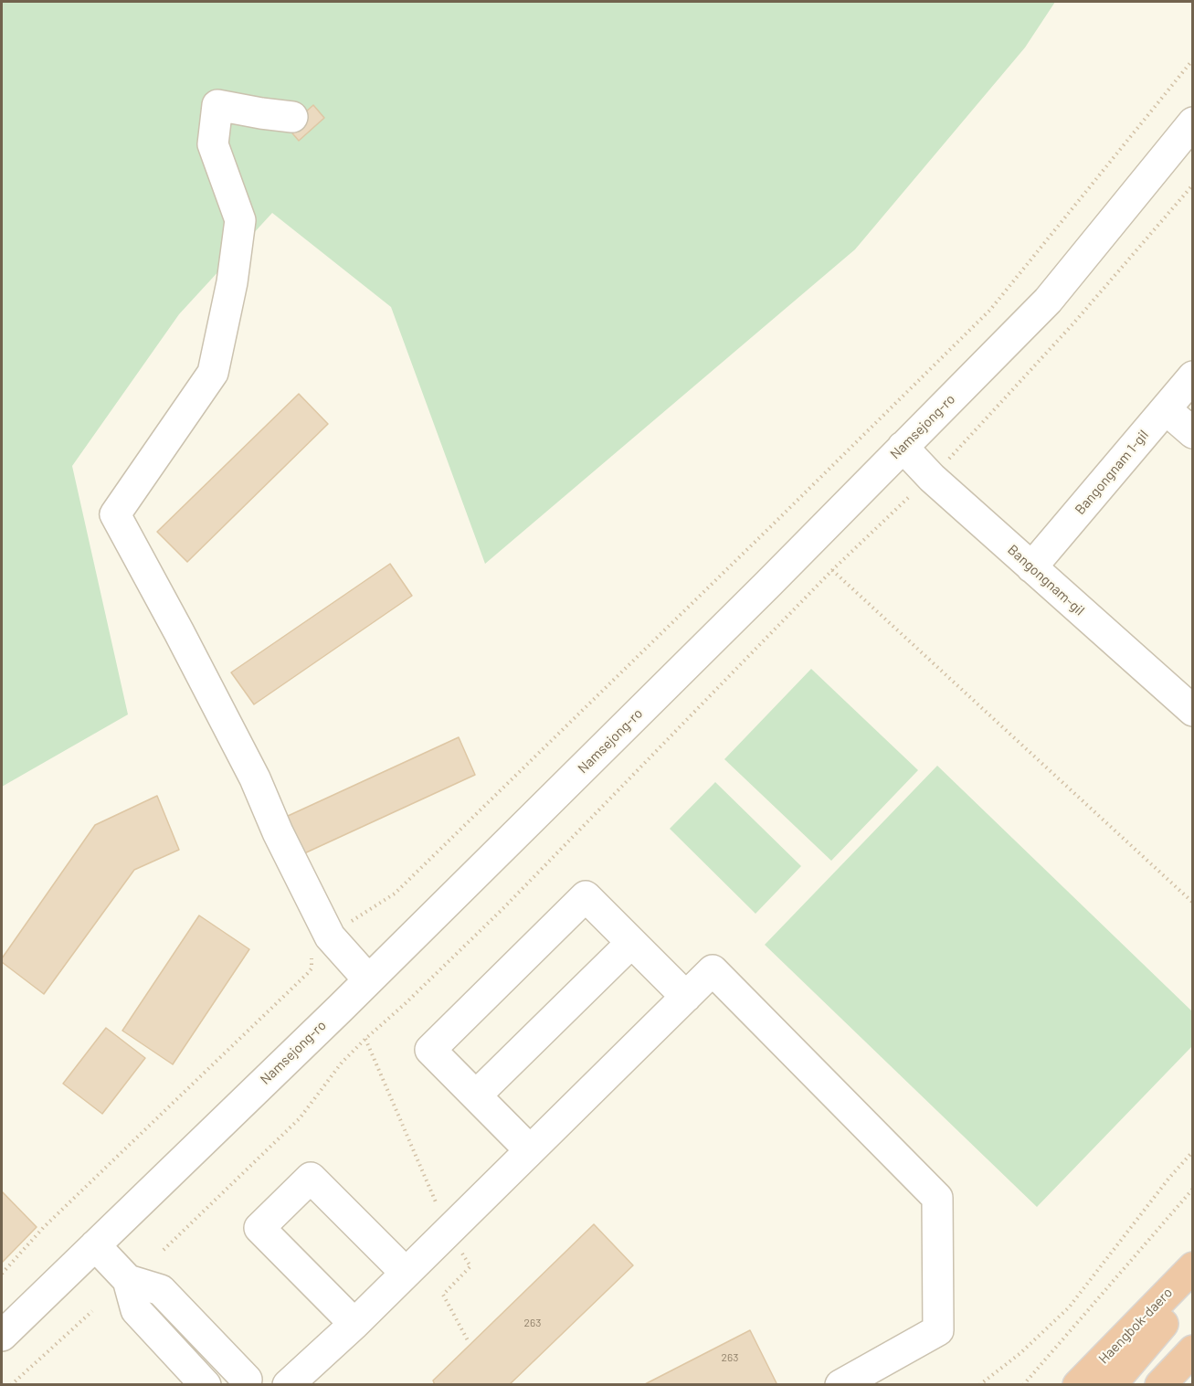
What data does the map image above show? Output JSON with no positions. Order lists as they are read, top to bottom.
{
  "streets": {
    "highway": ["Haengbok-daero"],
    "street": ["Namsejong-ro", "Bangongnam 1-gil", "Bangongnam-gil"]
  },
  "crossings": [
    ["Namsejong-ro", "Bangongnam-gil"],
    ["Bangongnam 1-gil", "Bangongnam-gil"]
  ],
  "house_numbers": ["263", "263"]
}
